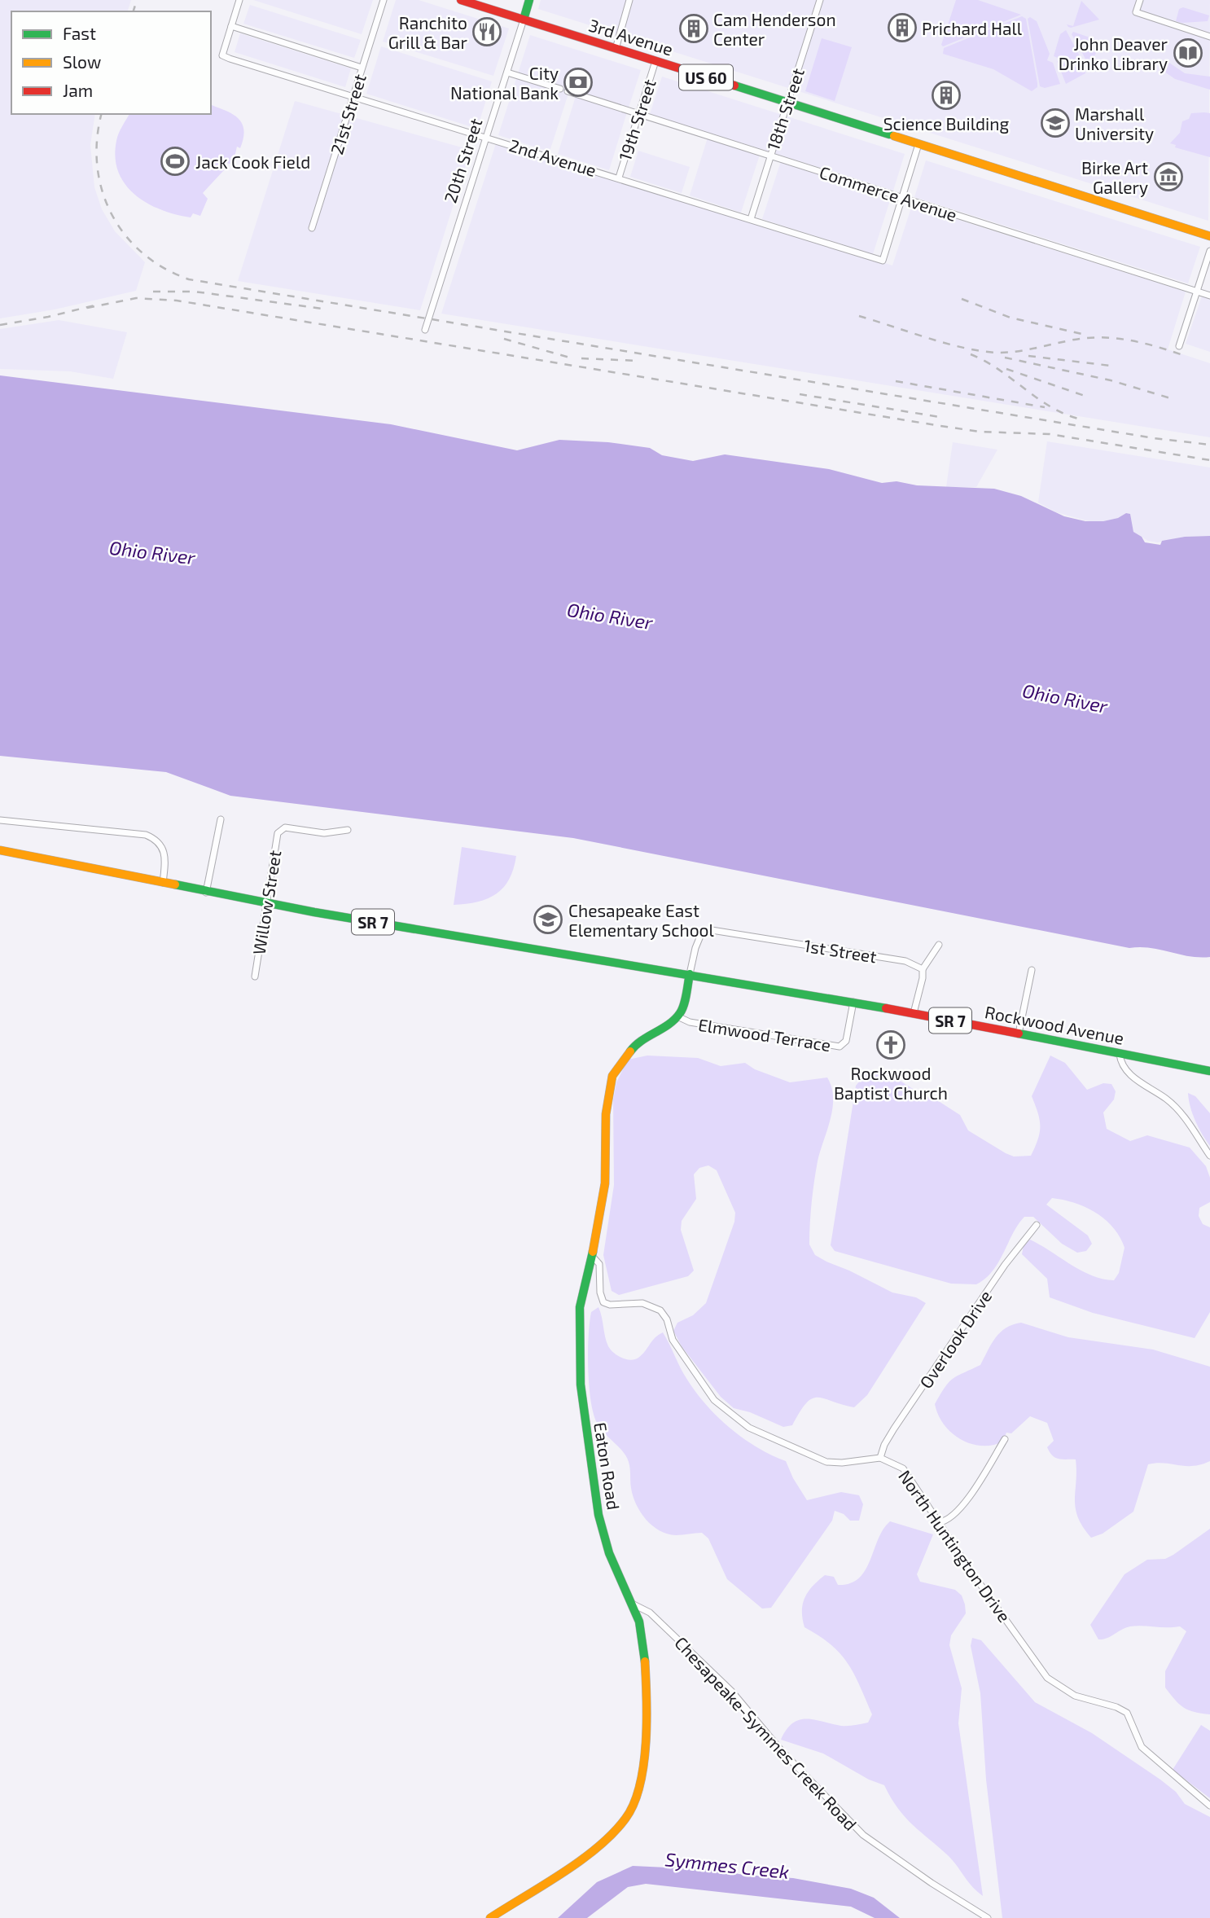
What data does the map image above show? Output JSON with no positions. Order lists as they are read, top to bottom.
{
  "streets": {
    "main road": [
      "3rd Avenue",
      "US 60",
      "20th Street",
      "SR 7",
      "Rockwood Avenue",
      "Eaton Road"
    ],
    "street": [
      "18th Street",
      "21st Street",
      "19th Street",
      "2nd Avenue",
      "Commerce Avenue",
      "Willow Street",
      "1st Street",
      "Elmwood Terrace",
      "Overlook Drive",
      "North Huntington Drive",
      "Chesapeake-Symmes Creek Road"
    ]
  },
  "crossings": [
    ["3rd Avenue", "18th Street"],
    ["3rd Avenue", "19th Street"],
    ["3rd Avenue", "20th Street"],
    ["18th Street", "2nd Avenue"],
    ["18th Street", "Commerce Avenue"],
    ["21st Street", "2nd Avenue"],
    ["19th Street", "2nd Avenue"],
    ["19th Street", "Commerce Avenue"],
    ["2nd Avenue", "20th Street"],
    ["2nd Avenue", "Commerce Avenue"],
    ["Willow Street", "SR 7"],
    ["SR 7", "1st Street"],
    ["SR 7", "Rockwood Avenue"],
    ["1st Street", "Rockwood Avenue"],
    ["Rockwood Avenue", "Elmwood Terrace"],
    ["Elmwood Terrace", "Eaton Road"],
    ["Overlook Drive", "North Huntington Drive"],
    ["Eaton Road", "North Huntington Drive"],
    ["Eaton Road", "Chesapeake-Symmes Creek Road"]
  ],
  "water": ["Ohio River", "Symmes Creek"],
  "places": {
    "building": ["Prichard Hall", "Cam Henderson Center", "Science Building"],
    "restaurant": ["Ranchito Grill & Bar"],
    "library": ["John Deaver Drinko Library"],
    "bank": ["City National Bank"],
    "school or university": ["Marshall University", "Chesapeake East Elementary School"],
    "sports": ["Jack Cook Field"],
    "museum": ["Birke Art Gallery"],
    "church": ["Rockwood Baptist Church"]
  },
  "legend": ["Fast", "Slow", "Jam"]
}
